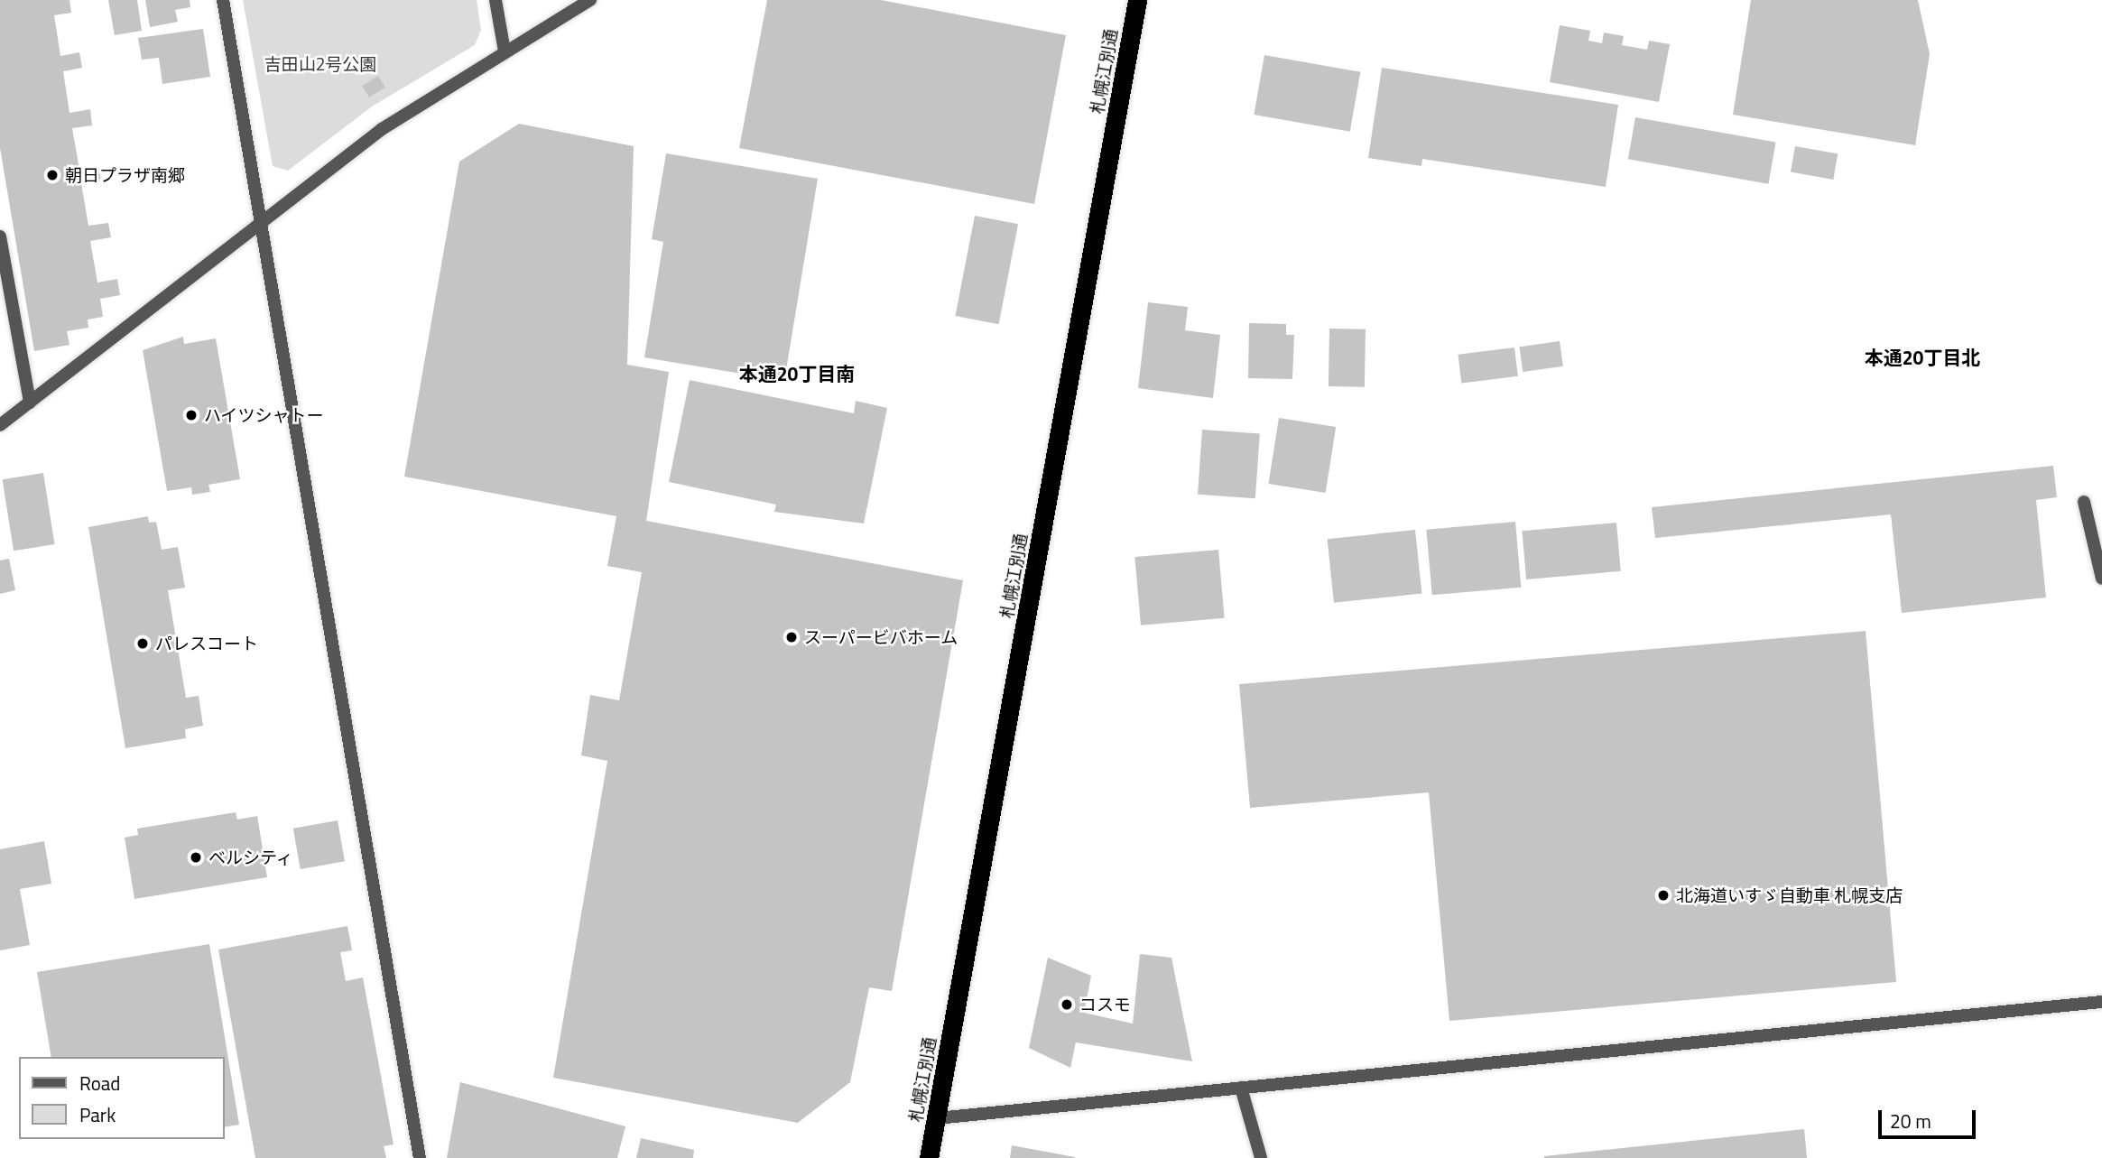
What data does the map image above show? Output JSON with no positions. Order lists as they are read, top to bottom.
{
  "streets": {
    "highway": ["札幌江別通"]
  },
  "districts": ["本通20丁目北", "本通20丁目南"],
  "parks": ["吉田山2号公園"],
  "places": [
    "朝日プラザ南郷",
    "ハイツシャトー",
    "スーパービバホーム",
    "パレスコート",
    "ベルシティ",
    "北海道いすゞ自動車 札幌支店",
    "コスモ"
  ],
  "legend": ["Road", "Park"],
  "scale_bar": "20 m"
}
